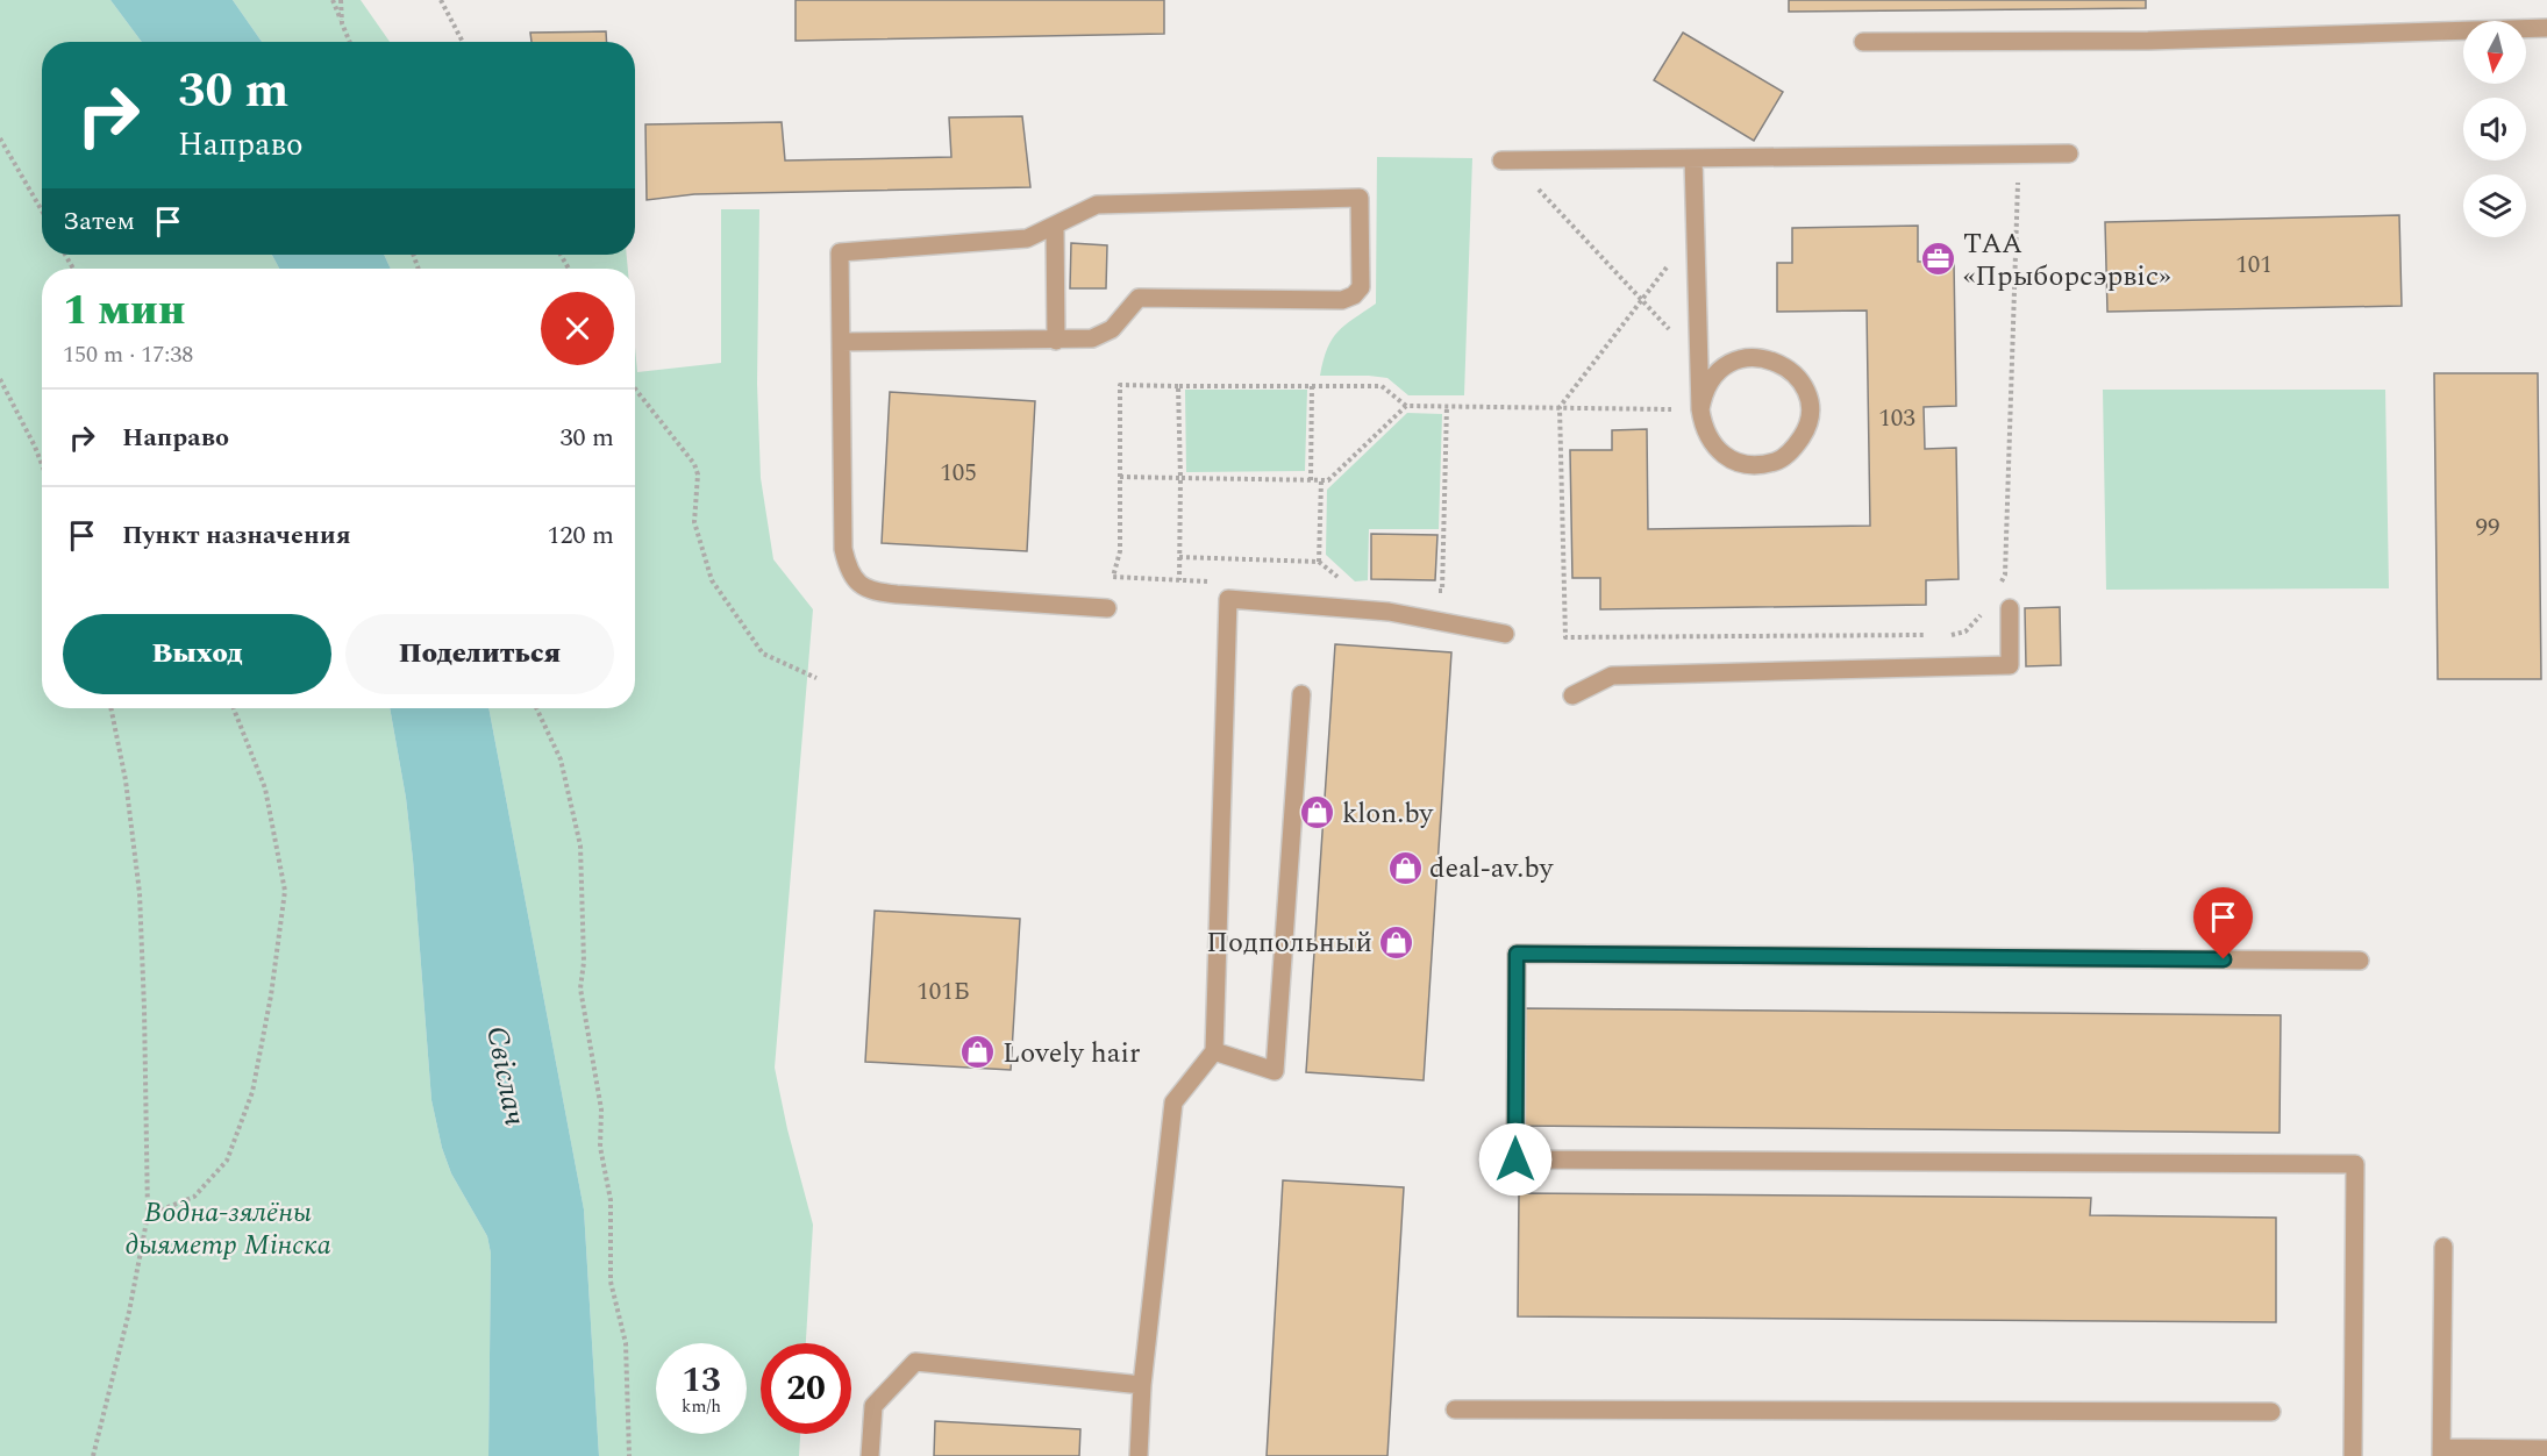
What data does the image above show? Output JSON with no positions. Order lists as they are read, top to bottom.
{
  "water": ["Свіслач"],
  "parks": ["Водна-зялёны дыяметр Мінска"],
  "places": {
    "office": ["ТАА «Прыборсэрвіс»"],
    "shop": [
      "klon.by",
      "deal-av.by",
      "Подпольный",
      "Lovely hair"
    ]
  },
  "house_numbers": [
    "101",
    "103",
    "105",
    "99",
    "101Б"
  ],
  "north": "bottom",
  "page": {
    "turn": ["30 m", "Направо"],
    "then": "Затем",
    "heading": ["1 мин", "150 m · 17:38"],
    "list": [
      {
        "name": "Направо",
        "value": "30 m"
      },
      {
        "name": "Пункт назначения",
        "value": "120 m"
      }
    ],
    "buttons": ["Выход", "Поделиться"],
    "speed": "13 km/h",
    "limit": "20"
  }
}
